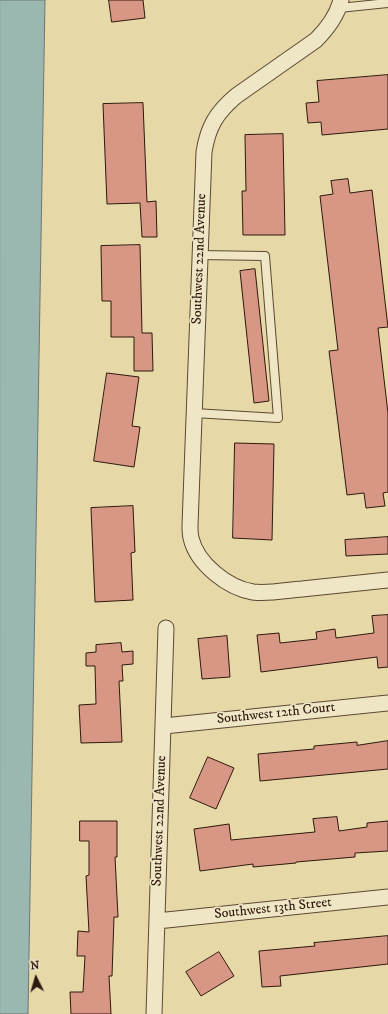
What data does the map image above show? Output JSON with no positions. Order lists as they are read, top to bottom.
{
  "streets": {
    "street": ["Southwest 22nd Avenue", "Southwest 12th Court", "Southwest 13th Street"]
  },
  "crossings": [
    ["Southwest 22nd Avenue", "Southwest 12th Court"],
    ["Southwest 22nd Avenue", "Southwest 13th Street"]
  ],
  "north": "top"
}
